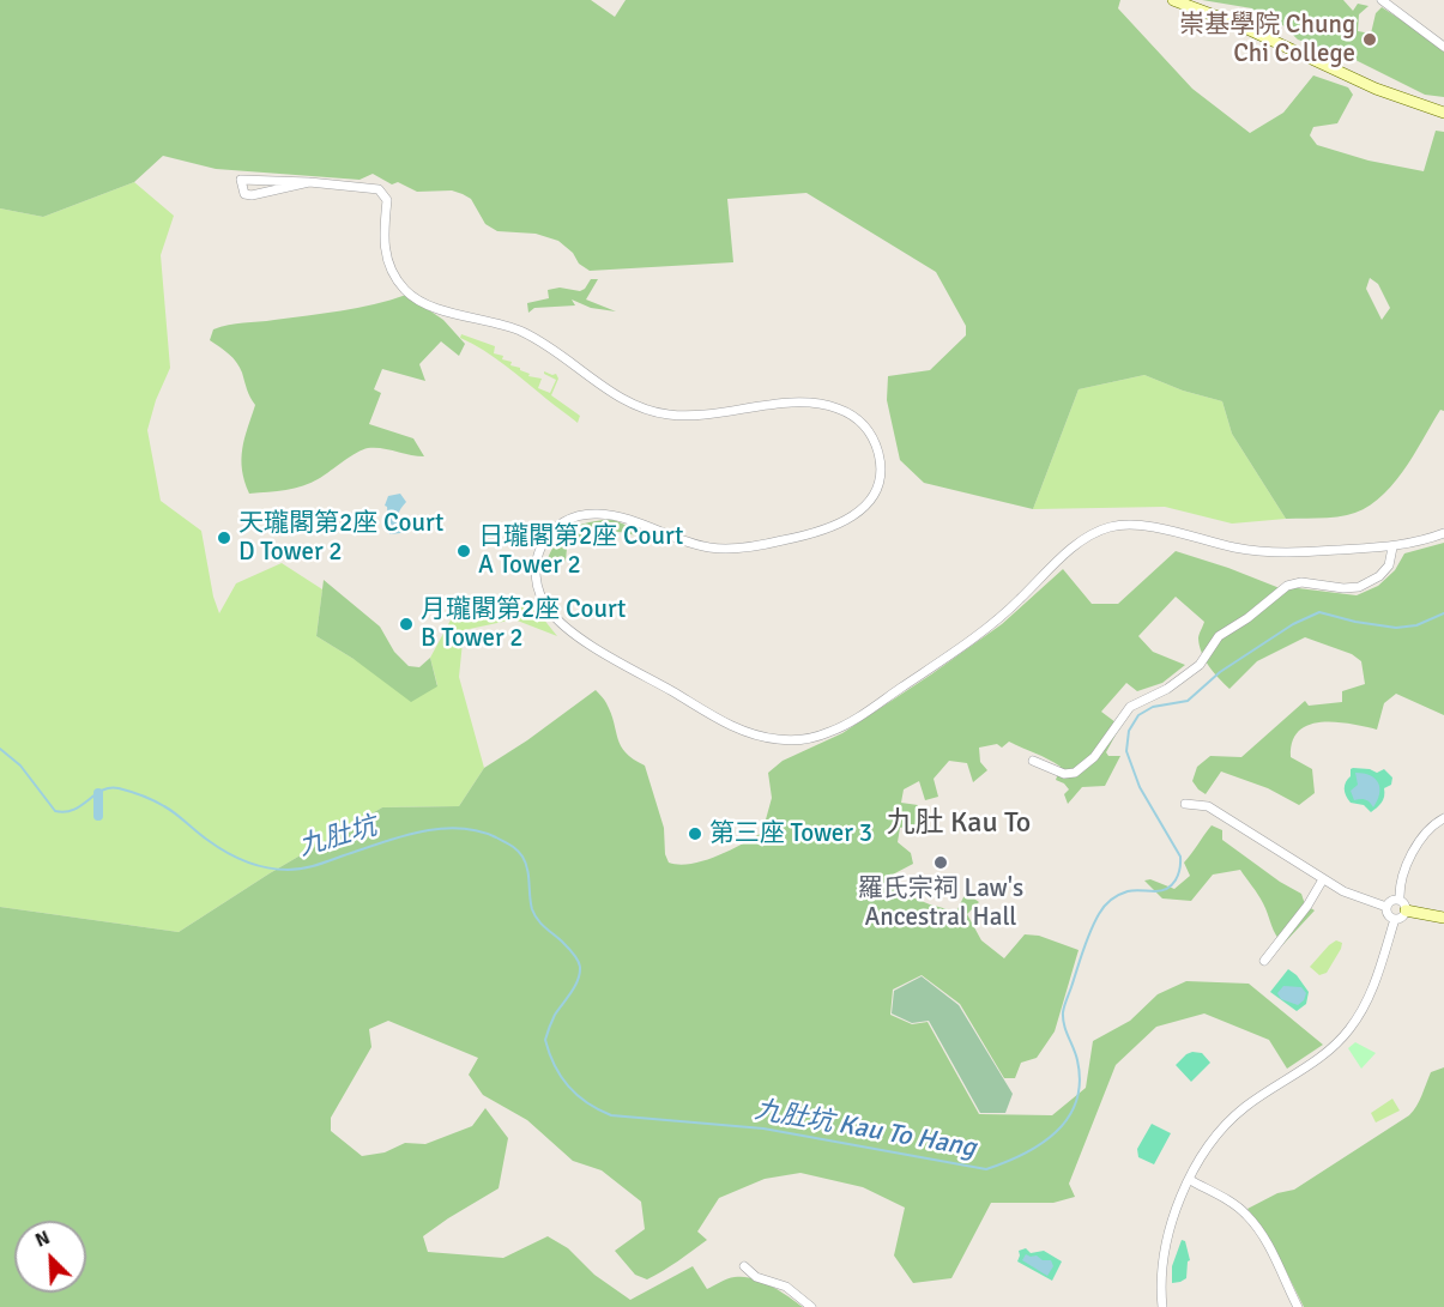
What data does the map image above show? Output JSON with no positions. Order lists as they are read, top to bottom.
{
  "districts": ["九肚 Kau To"],
  "water": ["九肚坑", "九肚坑 Kau To Hang"],
  "places": [
    "崇基學院 Chung Chi College",
    "天瓏閣第2座 Court D Tower 2",
    "日瓏閣第2座 Court A Tower 2",
    "月瓏閣第2座 Court B Tower 2",
    "第三座 Tower 3",
    "羅氏宗祠 Law's Ancestral Hall"
  ],
  "north": "top left"
}
